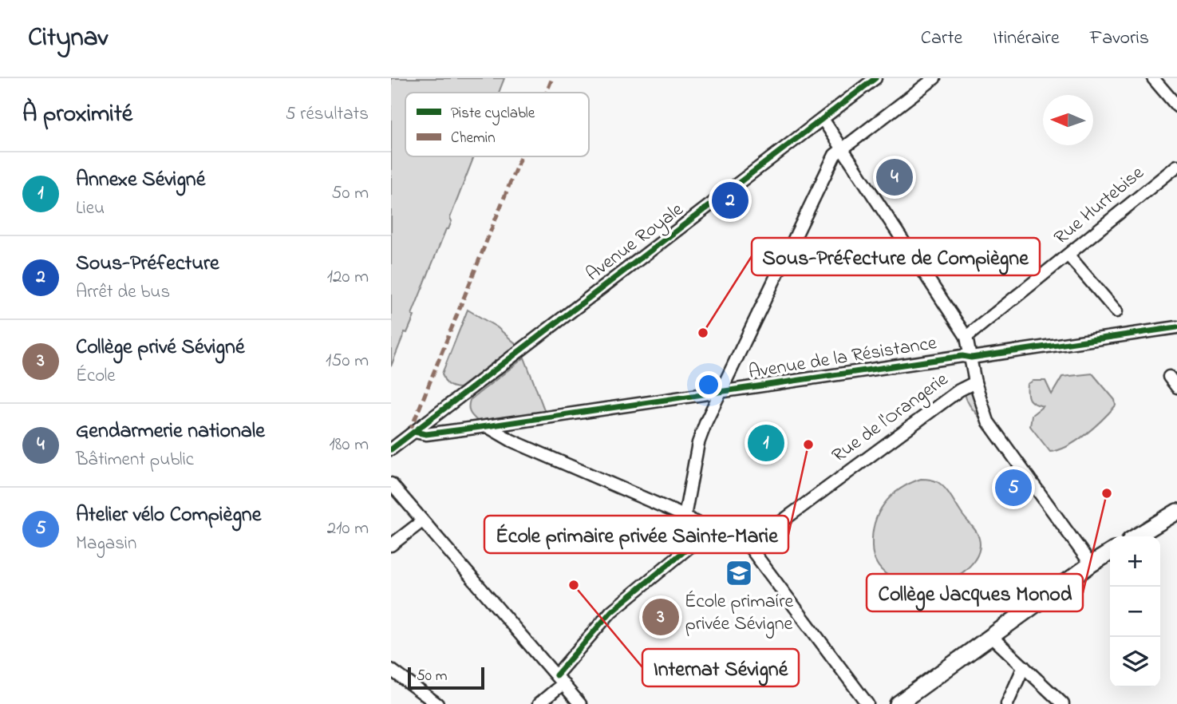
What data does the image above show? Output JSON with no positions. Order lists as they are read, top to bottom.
{
  "streets": {
    "street": [
      "Rue Hurtebise",
      "Avenue Royale",
      "Avenue de la Résistance",
      "Rue de l'Orangerie"
    ]
  },
  "crossings": [
    ["Avenue Royale", "Avenue de la Résistance"]
  ],
  "places": {
    "other": [
      "Sous-Préfecture de Compiègne",
      "École primaire privée Sainte-Marie",
      "Collège Jacques Monod",
      "Internat Sévigné"
    ],
    "school or university": ["École primaire privée Sévigne"]
  },
  "legend": ["Piste cyclable", "Chemin"],
  "scale_bar": "50 m",
  "north": "left",
  "page": {
    "header": "Citynav",
    "nav": ["Carte", "Itinéraire", "Favoris"],
    "heading": ["À proximité", "5 résultats"],
    "list": [
      {
        "mark": "1",
        "name": "Annexe Sévigné",
        "note": "Lieu",
        "value": "50 m"
      },
      {
        "mark": "2",
        "name": "Sous-Préfecture",
        "note": "Arrêt de bus",
        "value": "120 m"
      },
      {
        "mark": "3",
        "name": "Collège privé Sévigné",
        "note": "École",
        "value": "150 m"
      },
      {
        "mark": "4",
        "name": "Gendarmerie nationale",
        "note": "Bâtiment public",
        "value": "180 m"
      },
      {
        "mark": "5",
        "name": "Atelier vélo Compiègne",
        "note": "Magasin",
        "value": "210 m"
      }
    ],
    "pins": [
      "4",
      "2",
      "1",
      "5",
      "3"
    ],
    "map_buttons": ["+", "−"],
    "scale": "50 m"
  }
}
